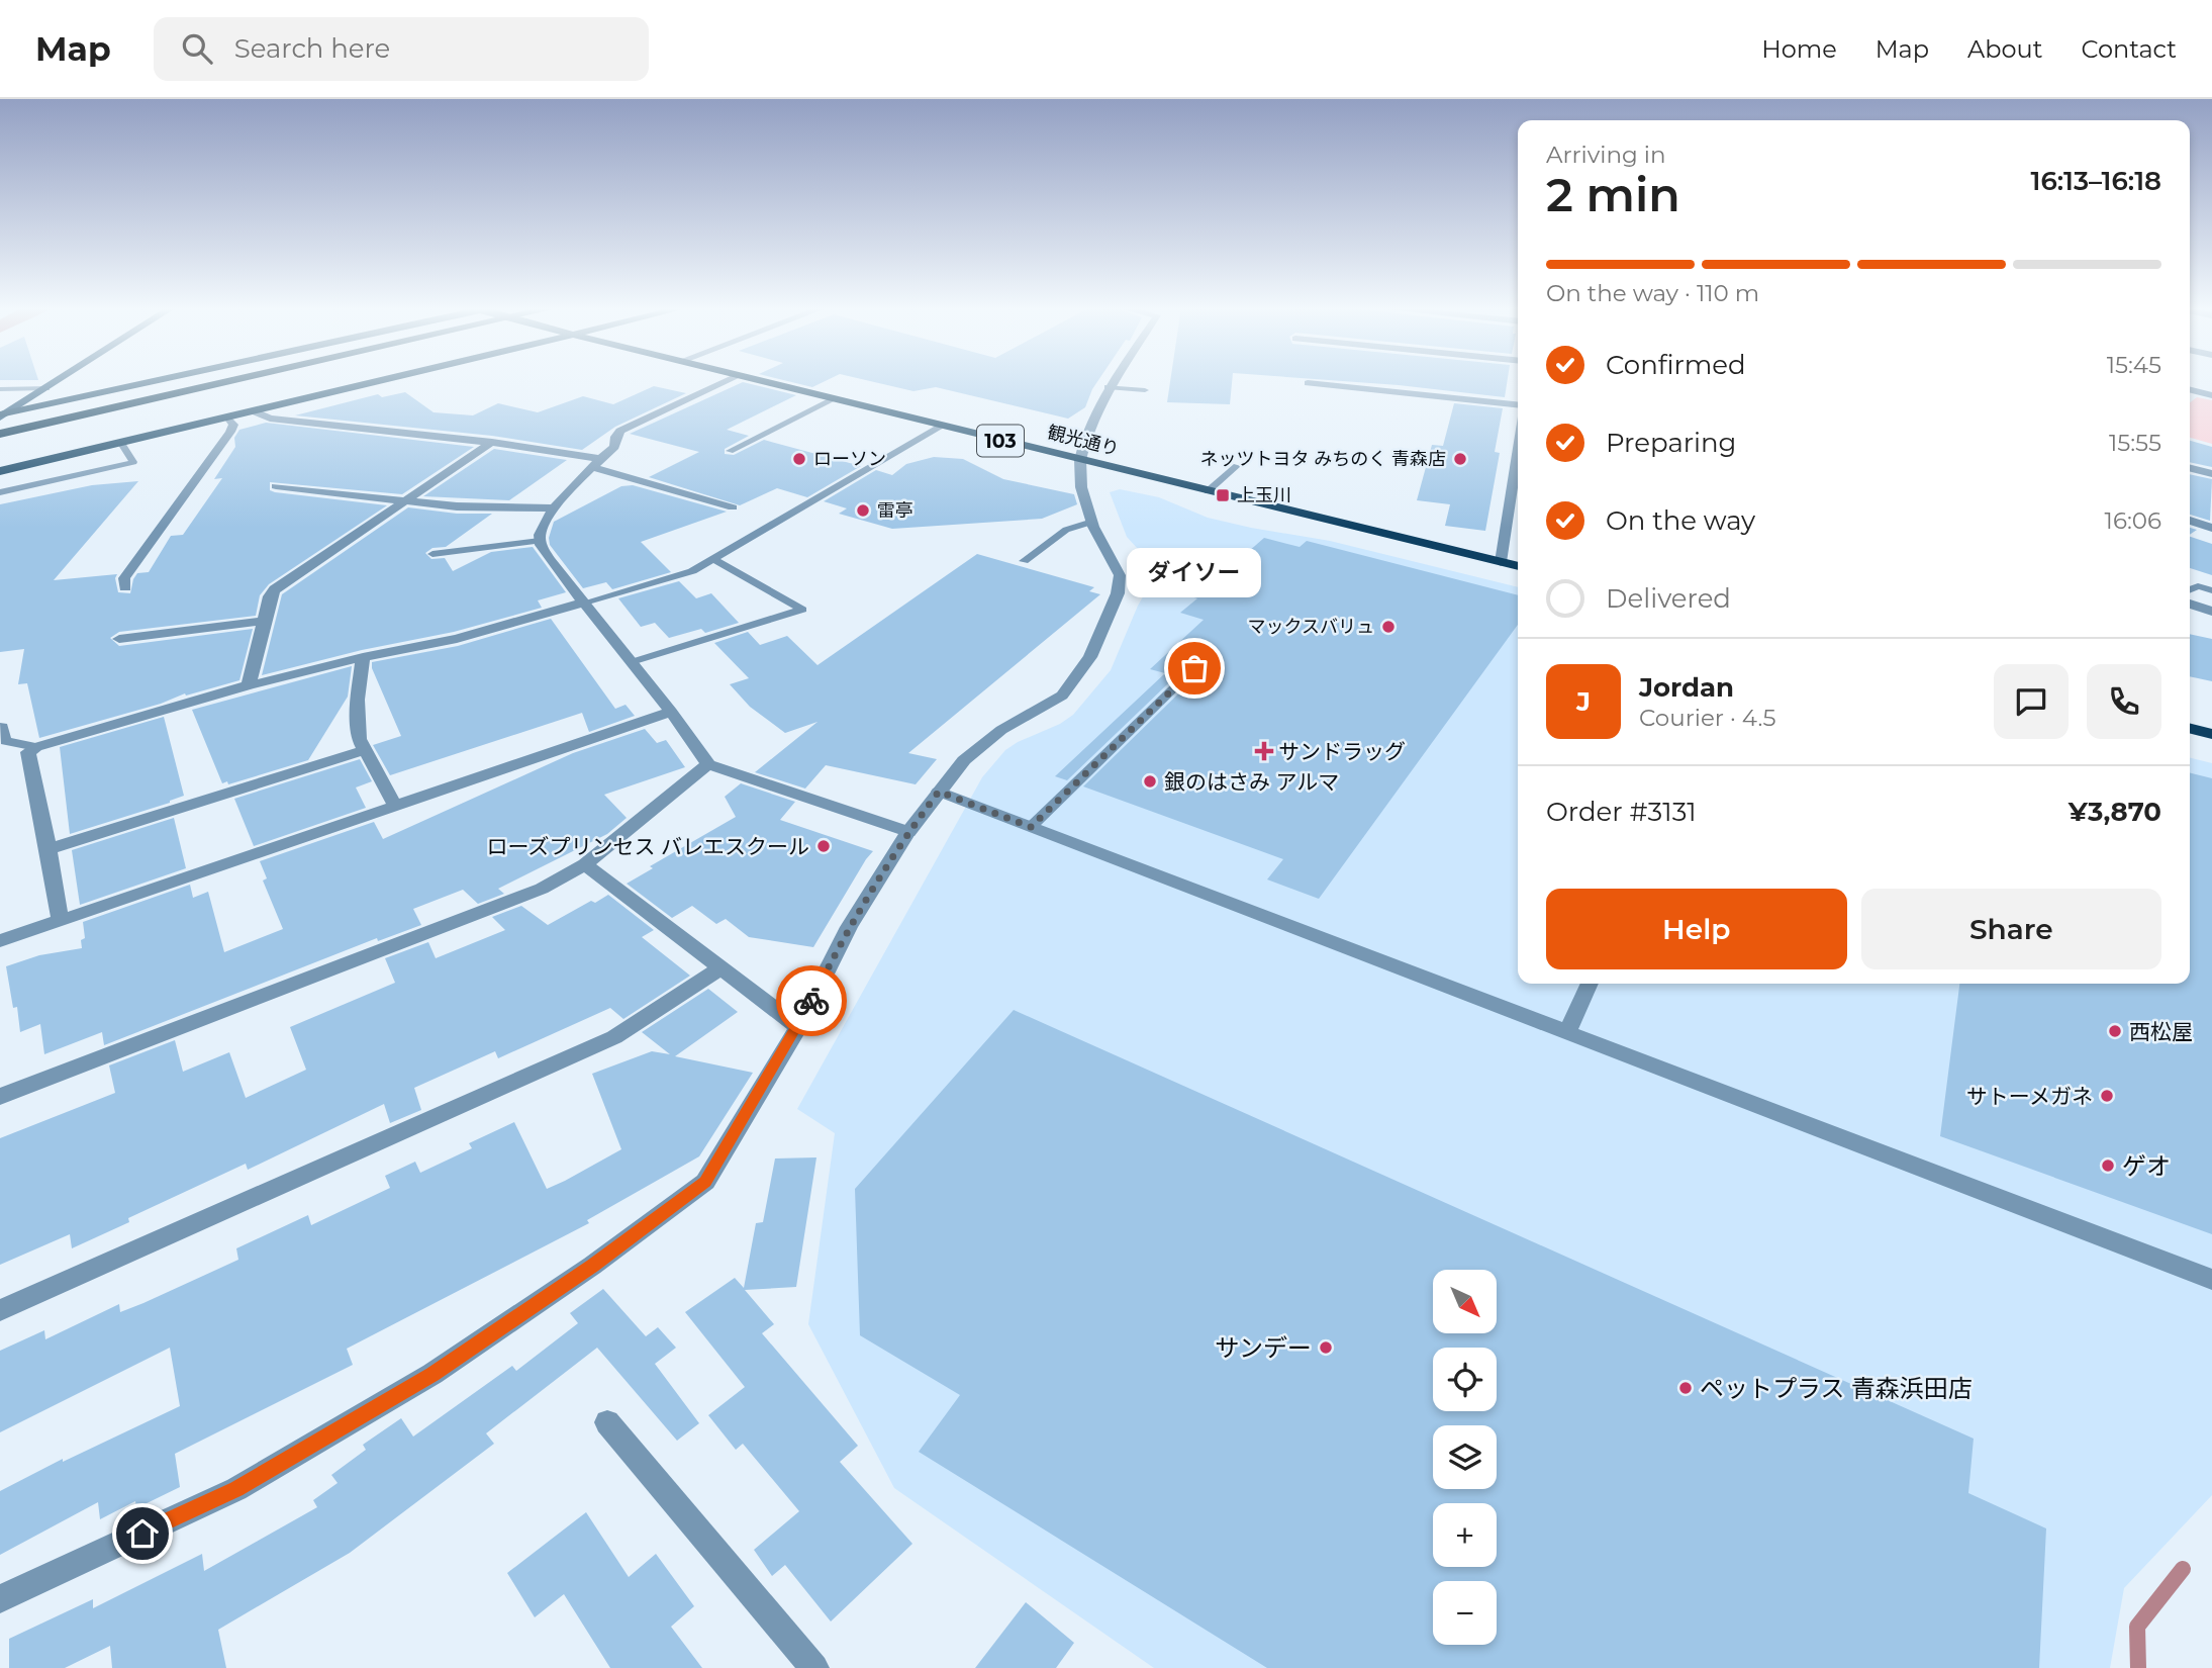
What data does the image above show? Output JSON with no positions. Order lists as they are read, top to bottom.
{
  "streets": {
    "highway": ["103", "観光通り"]
  },
  "places": {
    "other": [
      "ローソン",
      "ネッツトヨタ みちのく 青森店",
      "雷亭",
      "マックスバリュ",
      "ダイソー",
      "銀のはさみ アルマ",
      "ローズプリンセス バレエスクール",
      "西松屋",
      "サトーメガネ",
      "ゲオ",
      "サンデー",
      "ペットプラス 青森浜田店"
    ],
    "transit": ["上玉川"],
    "health": ["サンドラッグ"]
  },
  "north": "bottom right",
  "page": {
    "header": "Map",
    "search": "Search here",
    "nav": [
      "Home",
      "Map",
      "About",
      "Contact"
    ],
    "heading": ["2 min", "Arriving in", "16:13–16:18"],
    "panel": [
      "Jordan",
      "Courier · 4.5",
      "Order #3131",
      "¥3,870"
    ],
    "bar": "On the way · 110 m",
    "list": [
      ["Confirmed", "15:45"],
      ["Preparing", "15:55"],
      ["On the way", "16:06"],
      "Delivered"
    ],
    "bubble": "ダイソー",
    "round": "J",
    "buttons": ["Help", "Share"],
    "map_buttons": ["+", "−"]
  }
}
